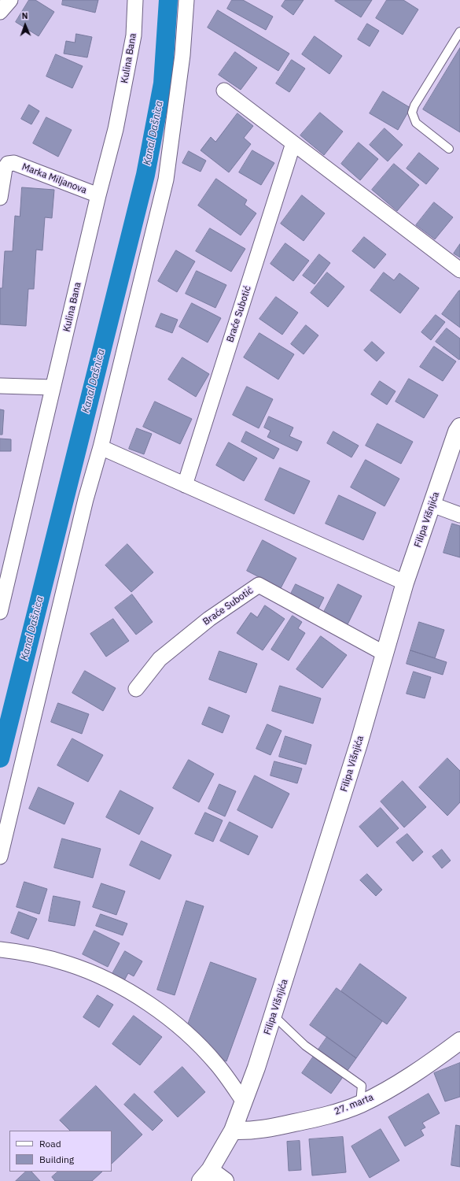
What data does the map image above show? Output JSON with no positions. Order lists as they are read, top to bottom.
{
  "streets": {
    "main road": ["Filipa Višnjića", "27. marta"],
    "street": ["Kulina Bana", "Marka Miljanova", "Braće Subotić"]
  },
  "crossings": [
    ["Kulina Bana", "Marka Miljanova"],
    ["Braće Subotić", "Filipa Višnjića"],
    ["Filipa Višnjića", "27. marta"]
  ],
  "water": ["Kanal Dašnica"],
  "legend": ["Road", "Building"],
  "north": "top"
}
